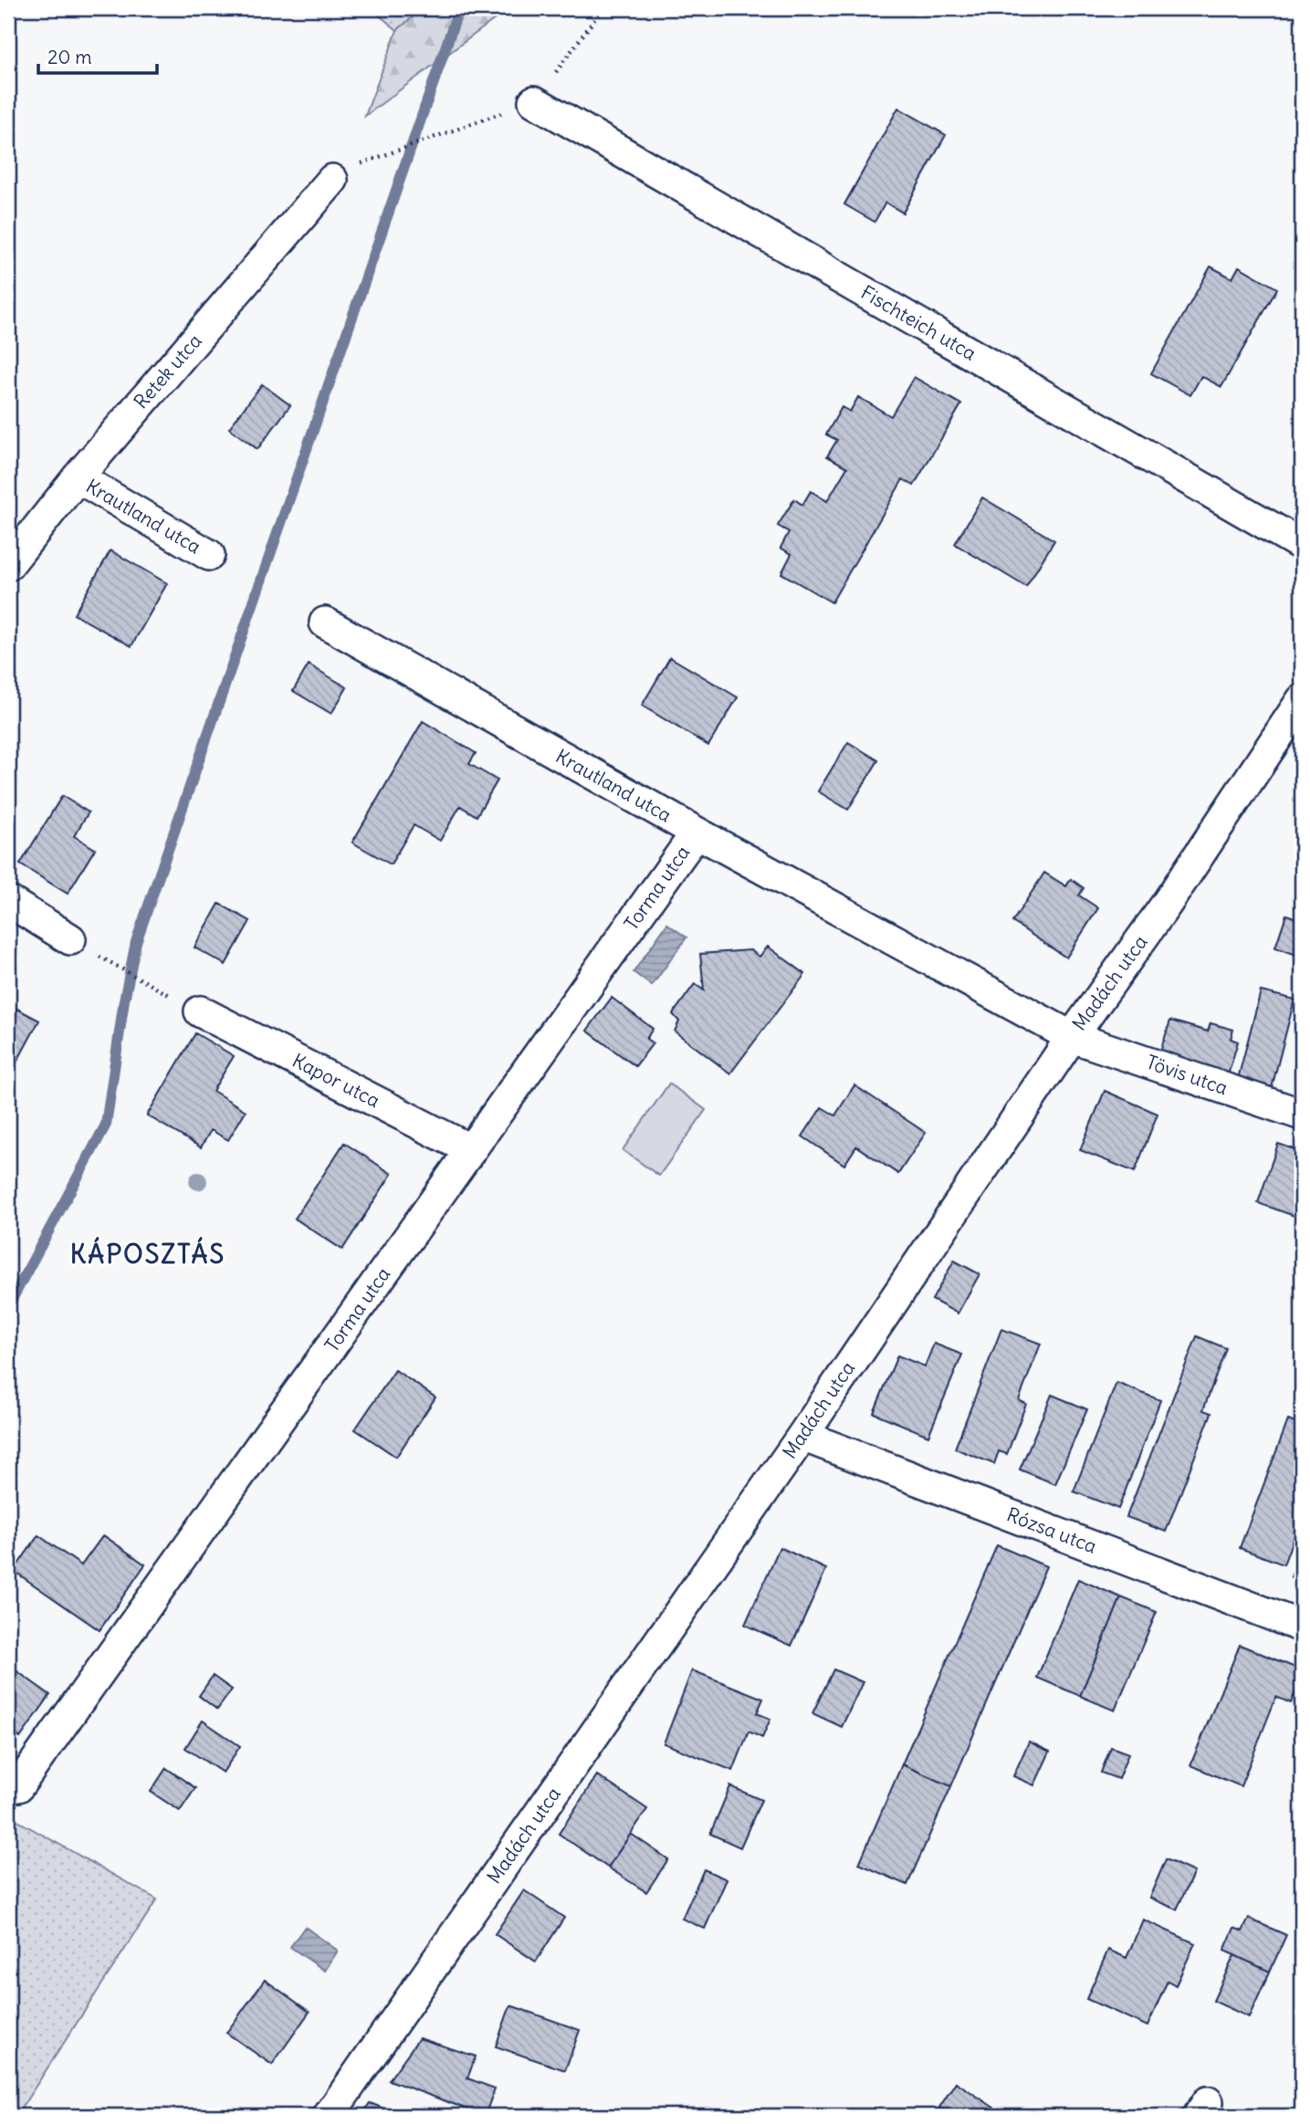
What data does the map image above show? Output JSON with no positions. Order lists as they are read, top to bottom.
{
  "streets": {
    "street": [
      "Fischteich utca",
      "Retek utca",
      "Krautland utca",
      "Torma utca",
      "Madách utca",
      "Tövis utca",
      "Kapor utca",
      "Rózsa utca"
    ]
  },
  "crossings": [
    ["Retek utca", "Krautland utca"],
    ["Krautland utca", "Torma utca"],
    ["Krautland utca", "Madách utca"],
    ["Krautland utca", "Tövis utca"],
    ["Torma utca", "Kapor utca"],
    ["Madách utca", "Tövis utca"],
    ["Madách utca", "Rózsa utca"]
  ],
  "districts": ["KÁPOSZTÁS"],
  "scale_bar": "20 m"
}
